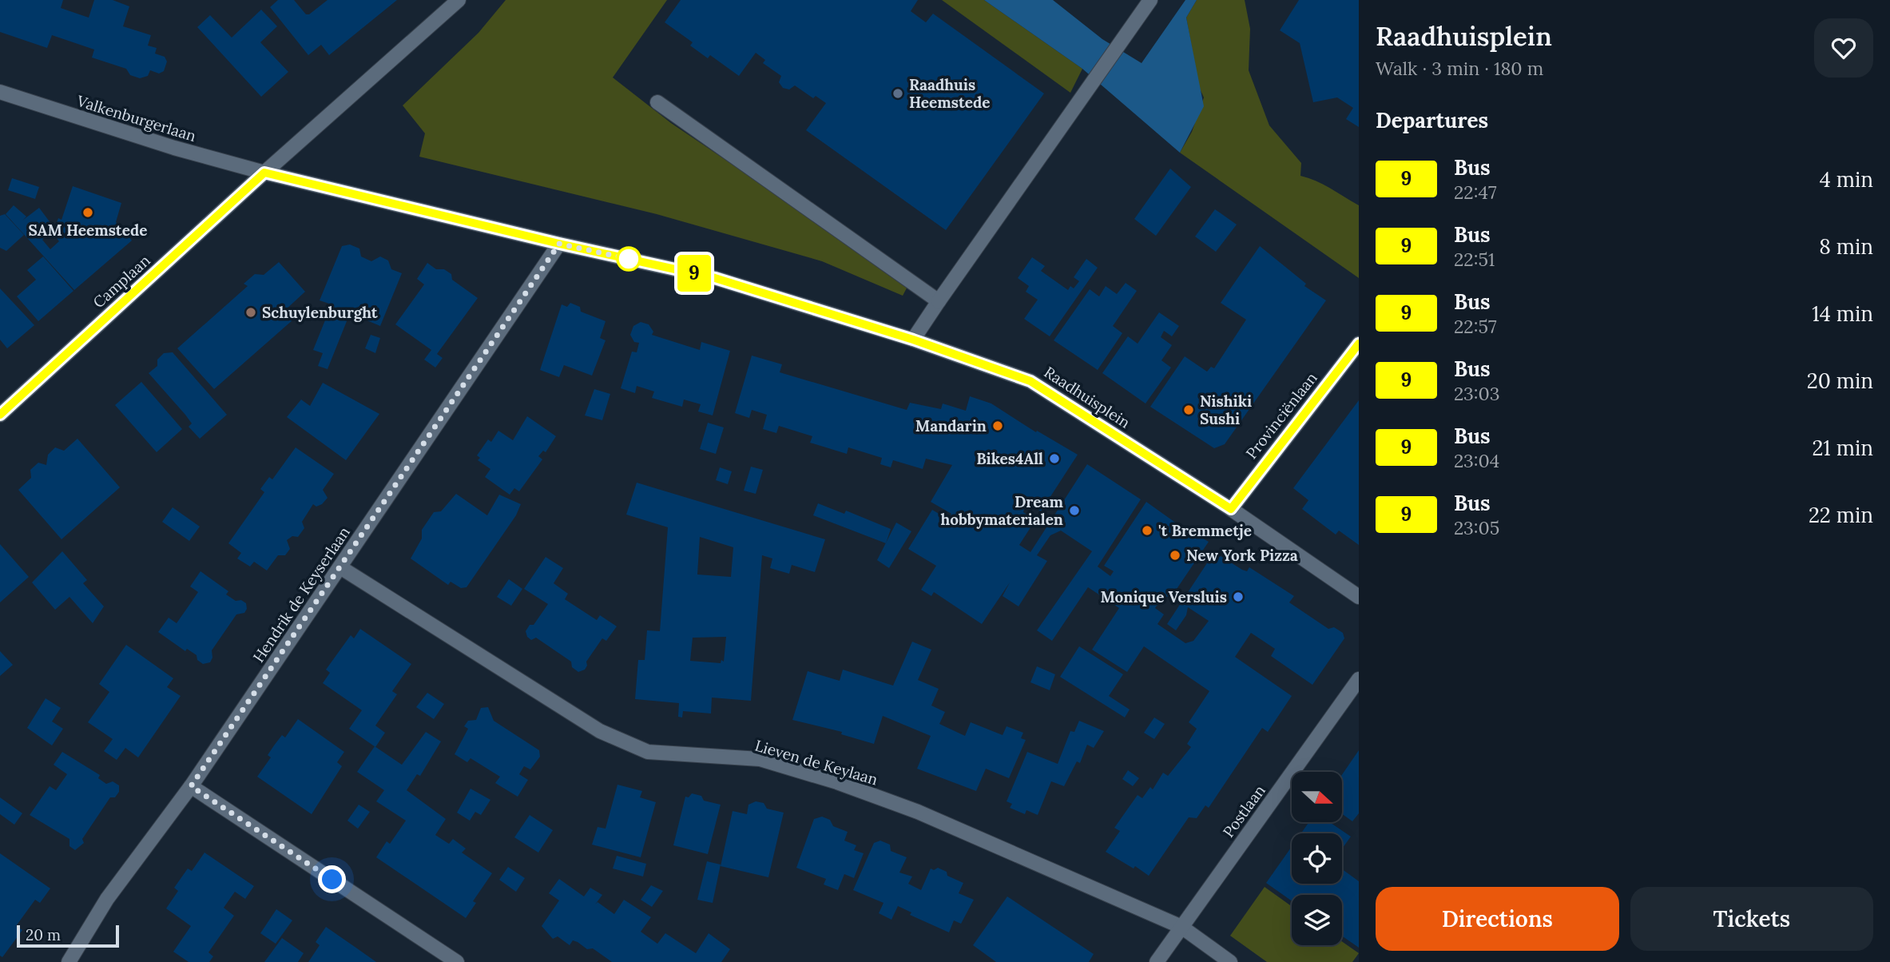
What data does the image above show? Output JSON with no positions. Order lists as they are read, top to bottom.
{
  "streets": {
    "street": [
      "Valkenburgerlaan",
      "Camplaan",
      "Raadhuisplein",
      "Provinciënlaan",
      "Hendrik de Keyserlaan",
      "Lieven de Keylaan",
      "Postlaan"
    ]
  },
  "crossings": [
    ["Valkenburgerlaan", "Camplaan"],
    ["Valkenburgerlaan", "Raadhuisplein"],
    ["Camplaan", "Raadhuisplein"],
    ["Raadhuisplein", "Provinciënlaan"],
    ["Raadhuisplein", "Hendrik de Keyserlaan"],
    ["Hendrik de Keyserlaan", "Lieven de Keylaan"],
    ["Lieven de Keylaan", "Postlaan"]
  ],
  "places": [
    "Raadhuis Heemstede",
    "SAM Heemstede",
    "Schuylenburght",
    "Nishiki Sushi",
    "Mandarin",
    "Bikes4All",
    "Dream hobbymaterialen",
    "'t Bremmetje",
    "New York Pizza",
    "Monique Versluis"
  ],
  "lines": ["bus line 9"],
  "scale_bar": "20 m",
  "north": "right",
  "page": {
    "on_map": "9",
    "heading": [
      ["Raadhuisplein", "Walk · 3 min · 180 m"],
      "Departures"
    ],
    "list": [
      {
        "mark": "9",
        "name": "Bus",
        "note": "22:47",
        "value": "4 min"
      },
      {
        "mark": "9",
        "name": "Bus",
        "note": "22:51",
        "value": "8 min"
      },
      {
        "mark": "9",
        "name": "Bus",
        "note": "22:57",
        "value": "14 min"
      },
      {
        "mark": "9",
        "name": "Bus",
        "note": "23:03",
        "value": "20 min"
      },
      {
        "mark": "9",
        "name": "Bus",
        "note": "23:04",
        "value": "21 min"
      },
      {
        "mark": "9",
        "name": "Bus",
        "note": "23:05",
        "value": "22 min"
      }
    ],
    "buttons": ["Directions", "Tickets"],
    "scale": "20 m"
  }
}
